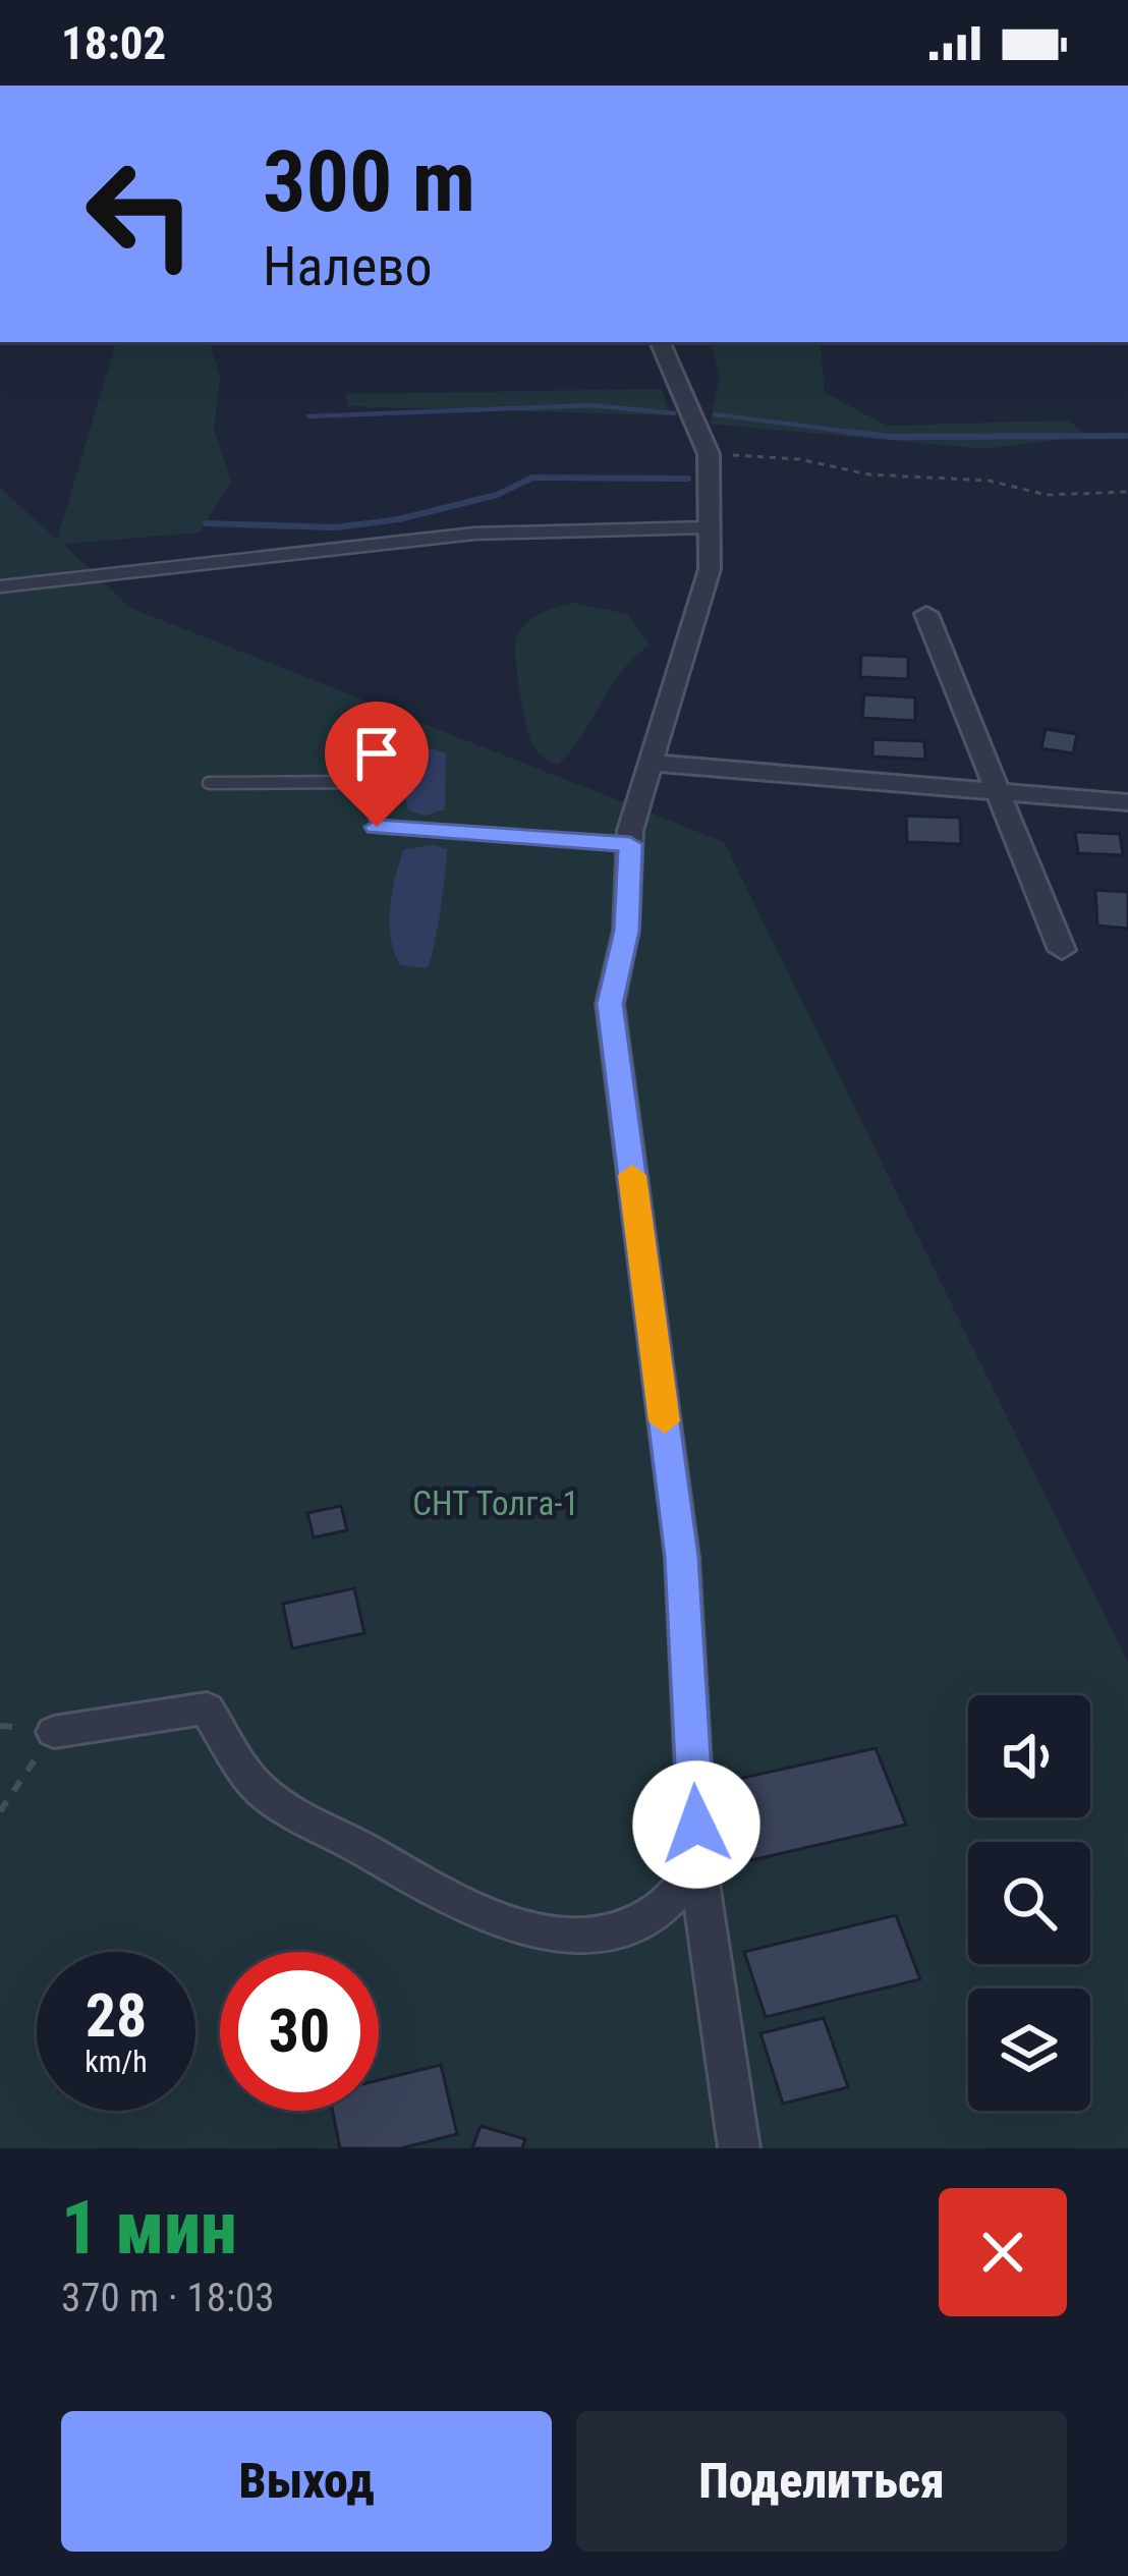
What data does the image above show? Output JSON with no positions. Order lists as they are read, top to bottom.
{
  "parks": ["СНТ Толга-1"],
  "page": {
    "status": "18:02",
    "turn": ["300 m", "Налево"],
    "speed": "28 km/h",
    "limit": "30",
    "heading": ["1 мин", "370 m · 18:03"],
    "buttons": ["Выход", "Поделиться"]
  }
}
